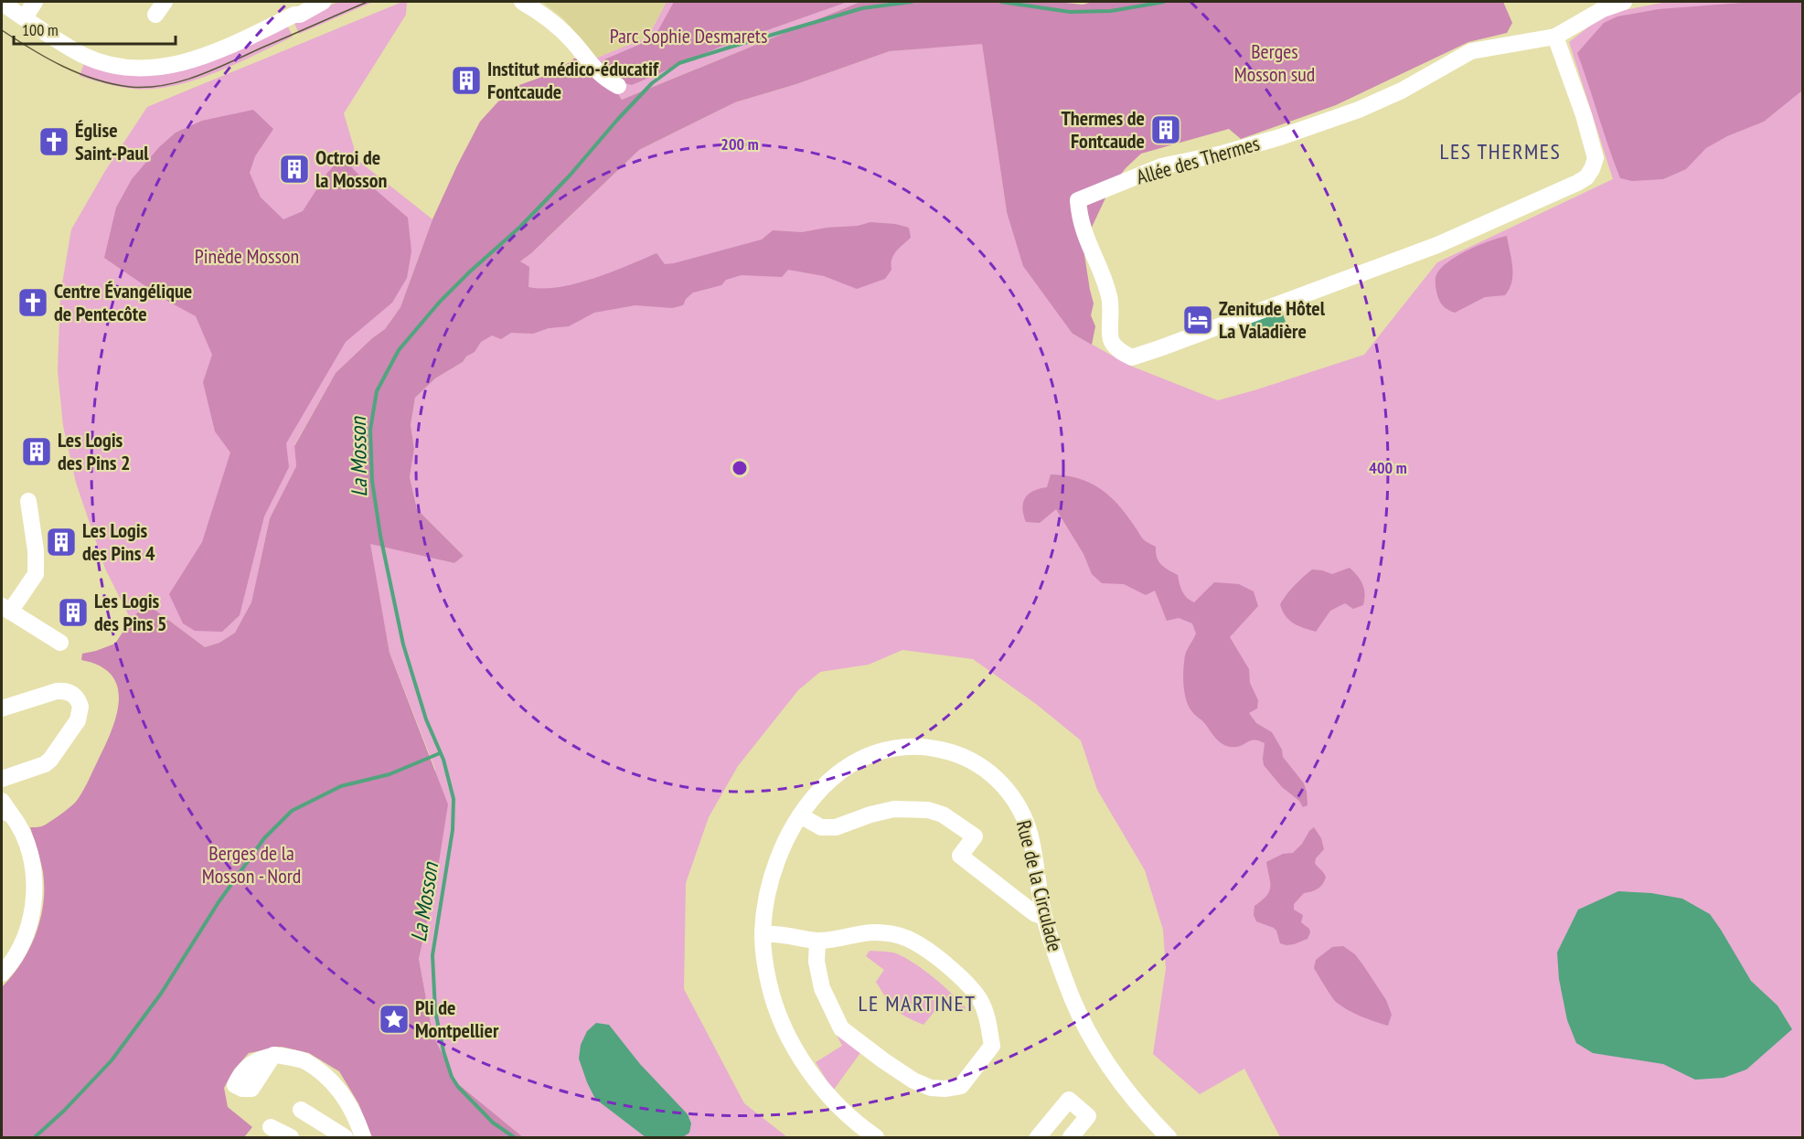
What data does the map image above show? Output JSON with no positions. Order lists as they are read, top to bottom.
{
  "streets": {
    "street": ["Allée des Thermes", "Rue de la Circulade"]
  },
  "districts": ["LES THERMES", "LE MARTINET"],
  "water": ["La Mosson"],
  "parks": [
    "Parc Sophie Desmarets",
    "Berges Mosson sud",
    "Pinède Mosson",
    "Berges de la Mosson - Nord"
  ],
  "places": {
    "building": [
      "Institut médico-éducatif Fontcaude",
      "Thermes de Fontcaude",
      "Octroi de la Mosson",
      "Les Logis des Pins 2",
      "Les Logis des Pins 4",
      "Les Logis des Pins 5"
    ],
    "church": ["Église Saint-Paul", "Centre Évangélique de Pentecôte"],
    "hotel": ["Zenitude Hôtel La Valadière"],
    "place": ["Pli de Montpellier"]
  },
  "scale_bar": "100 m",
  "rings": ["200 m", "400 m"]
}
